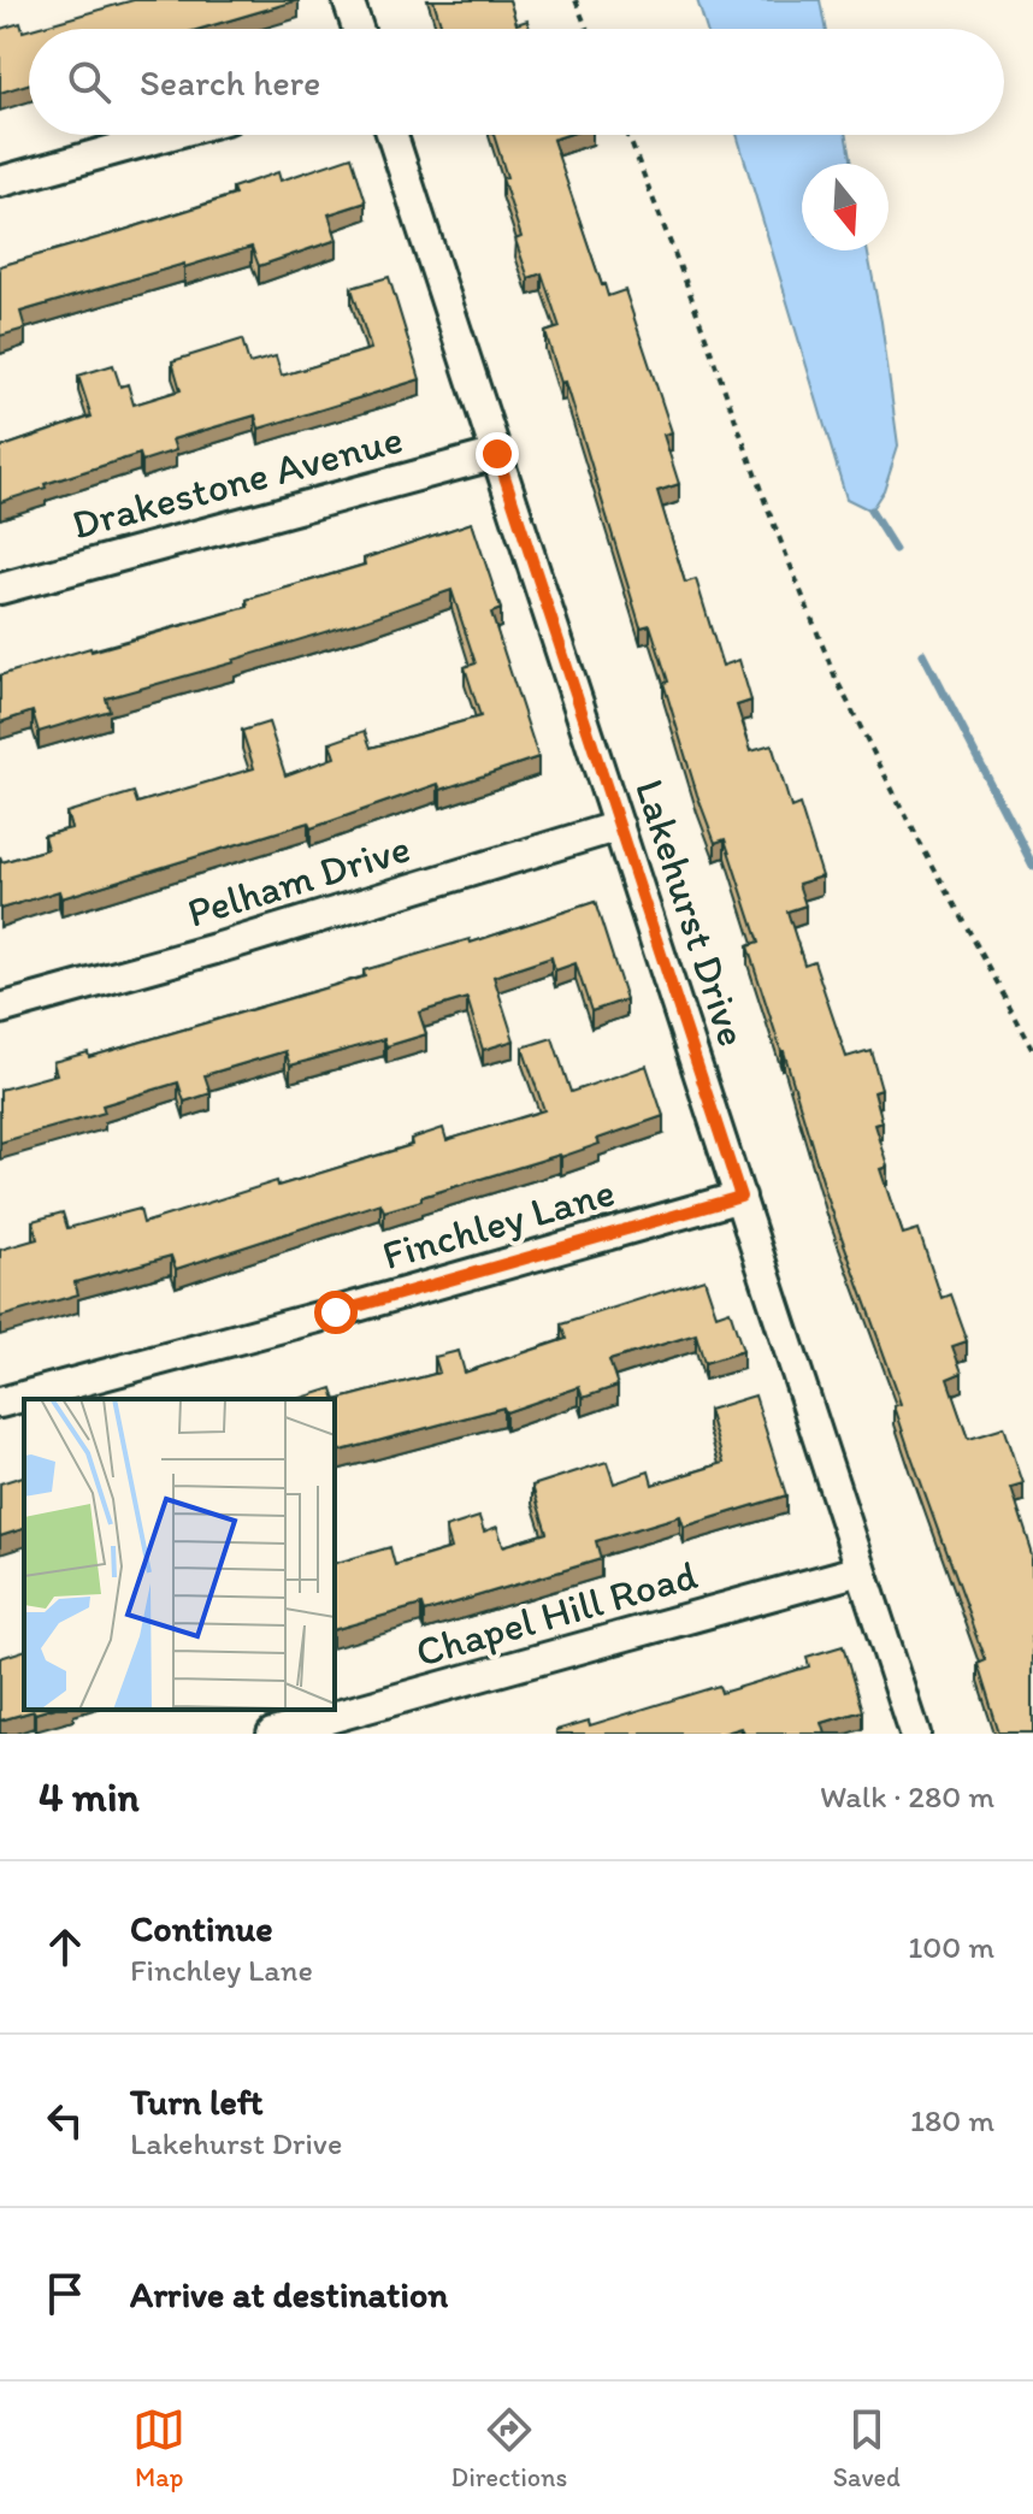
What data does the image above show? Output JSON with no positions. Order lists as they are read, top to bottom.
{
  "streets": {
    "street": [
      "Drakestone Avenue",
      "Pelham Drive",
      "Lakehurst Drive",
      "Finchley Lane",
      "Chapel Hill Road"
    ]
  },
  "crossings": [
    ["Drakestone Avenue", "Lakehurst Drive"],
    ["Pelham Drive", "Lakehurst Drive"],
    ["Lakehurst Drive", "Finchley Lane"],
    ["Lakehurst Drive", "Chapel Hill Road"]
  ],
  "north": "bottom",
  "page": {
    "search": "Search here",
    "heading": ["4 min", "Walk · 280 m"],
    "list": [
      ["Continue", "Finchley Lane", "100 m"],
      ["Turn left", "Lakehurst Drive", "180 m"],
      "Arrive at destination"
    ],
    "nav": ["Map", "Directions", "Saved"]
  }
}
